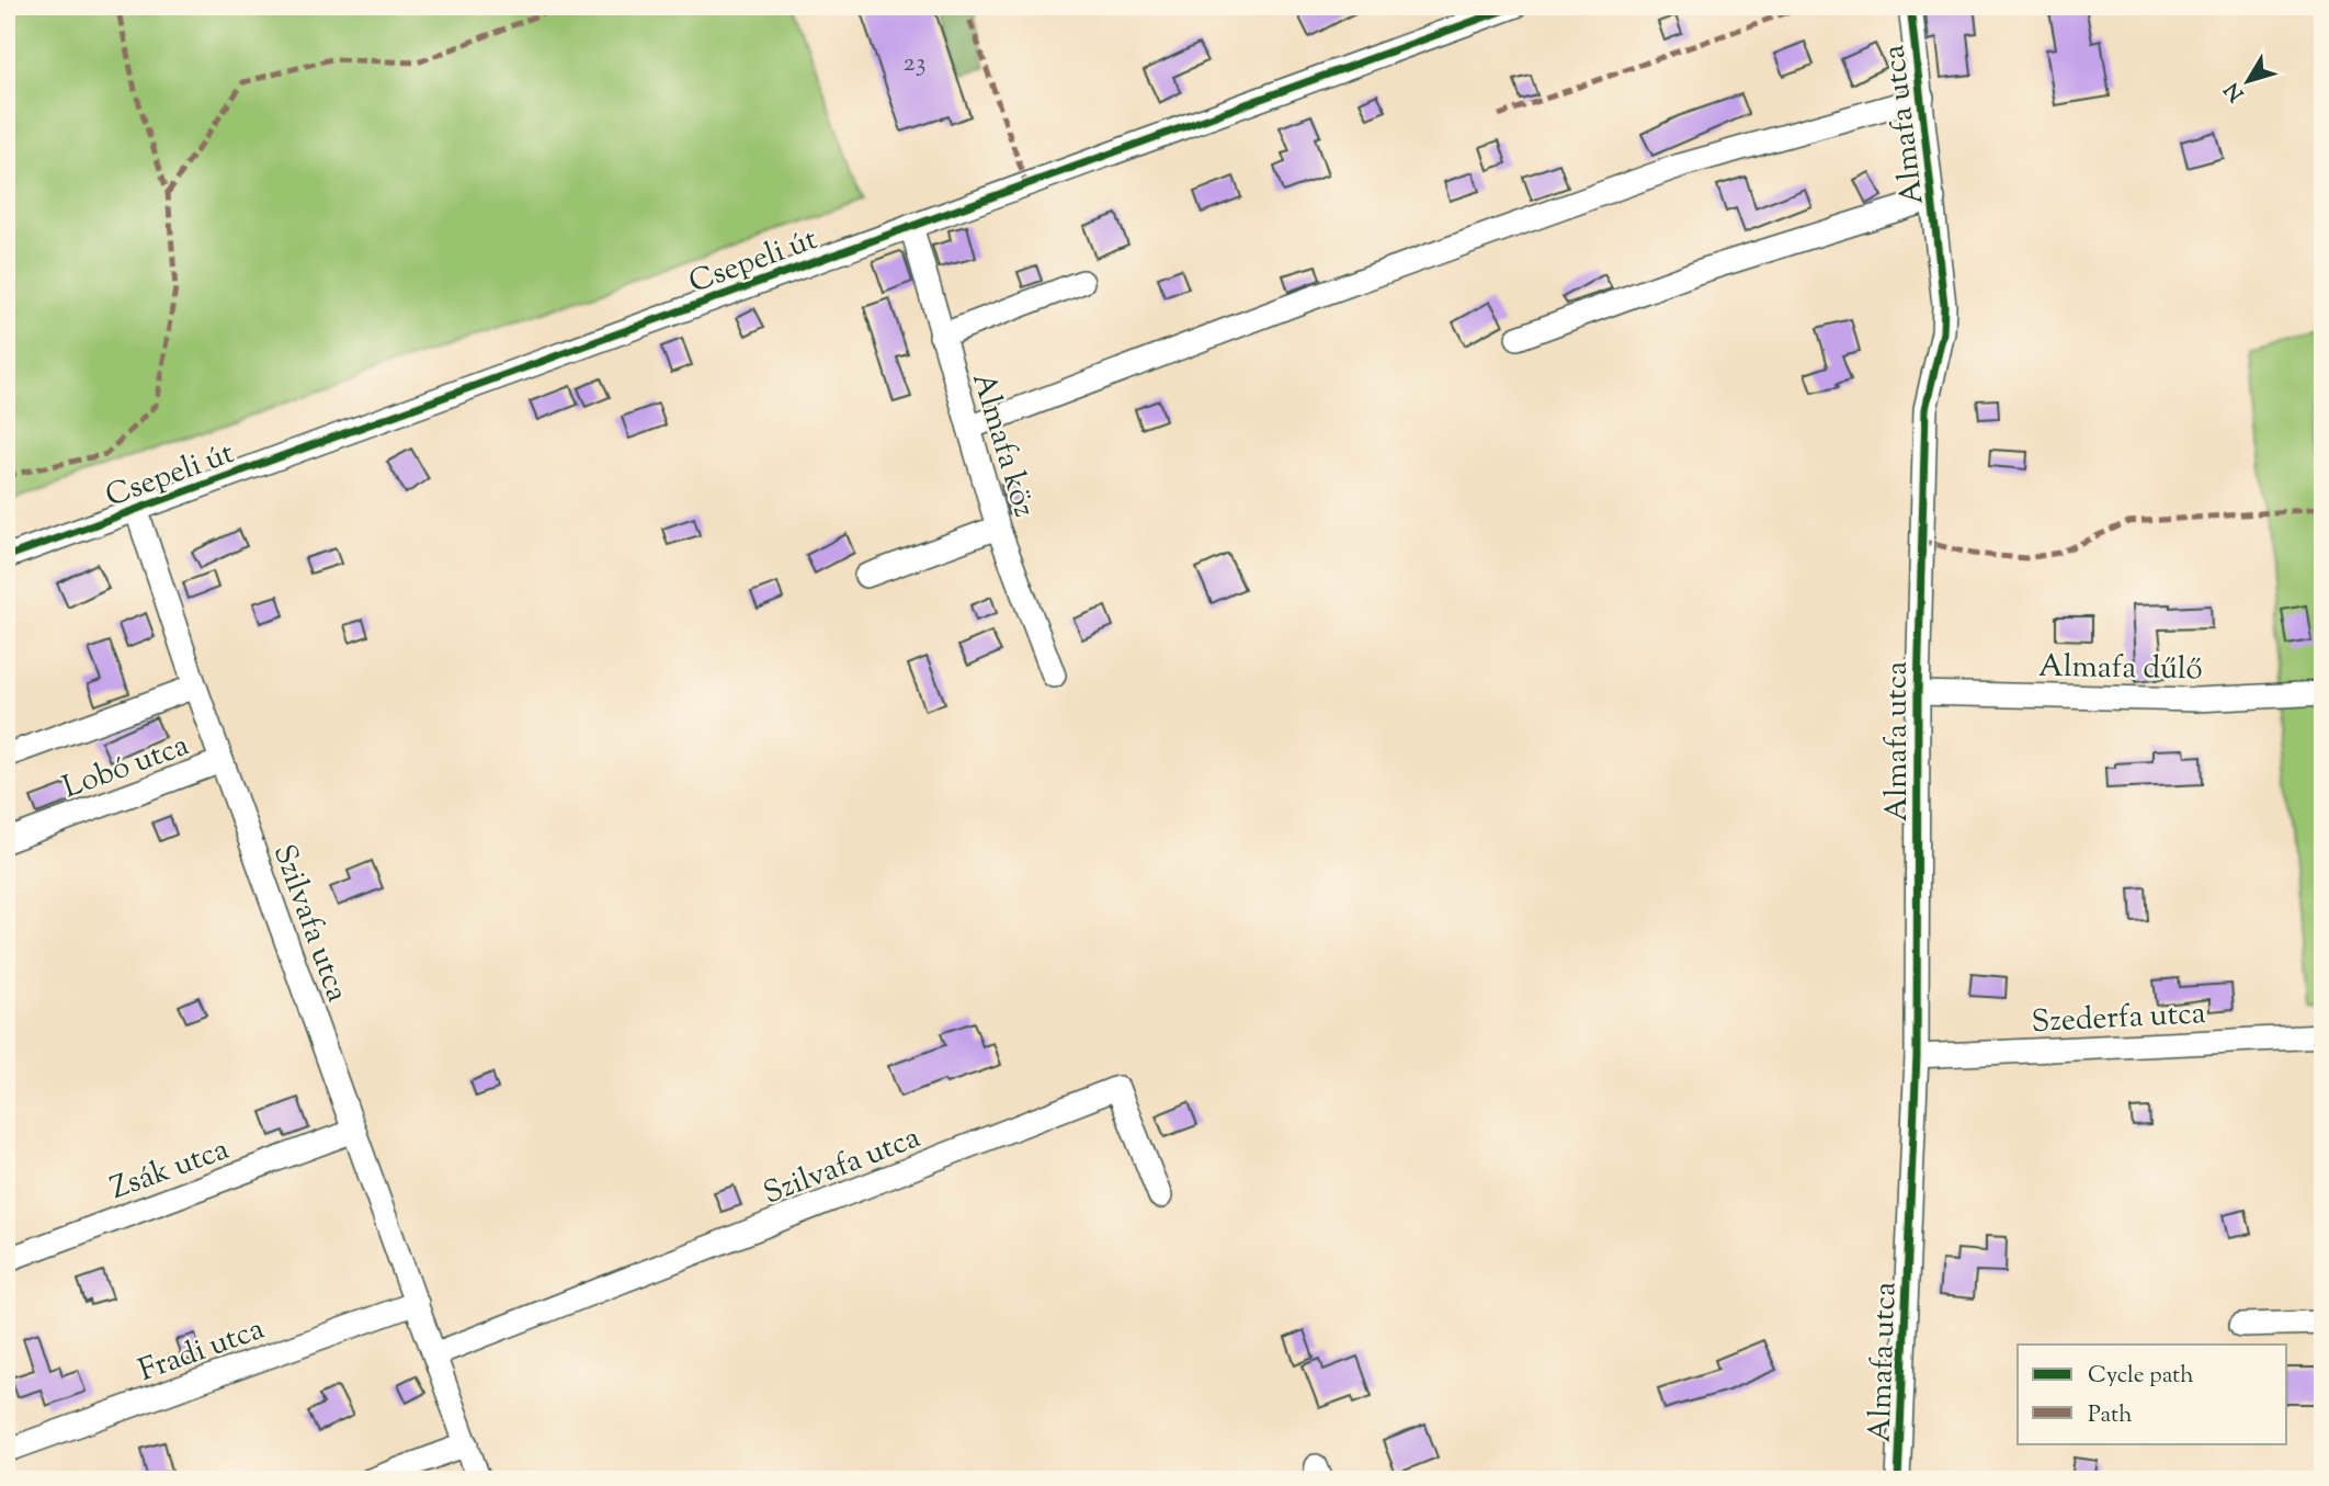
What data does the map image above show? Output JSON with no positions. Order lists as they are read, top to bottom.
{
  "streets": {
    "street": [
      "Almafa utca",
      "Csepeli út",
      "Almafa köz",
      "Almafa dűlő",
      "Lobó utca",
      "Szilvafa utca",
      "Szederfa utca",
      "Zsák utca",
      "Fradi utca"
    ]
  },
  "crossings": [
    ["Almafa utca", "Almafa dűlő"],
    ["Almafa utca", "Szederfa utca"],
    ["Csepeli út", "Almafa köz"],
    ["Csepeli út", "Szilvafa utca"],
    ["Lobó utca", "Szilvafa utca"],
    ["Szilvafa utca", "Zsák utca"],
    ["Szilvafa utca", "Fradi utca"]
  ],
  "house_numbers": ["23"],
  "legend": ["Cycle path", "Path"],
  "north": "bottom left"
}
